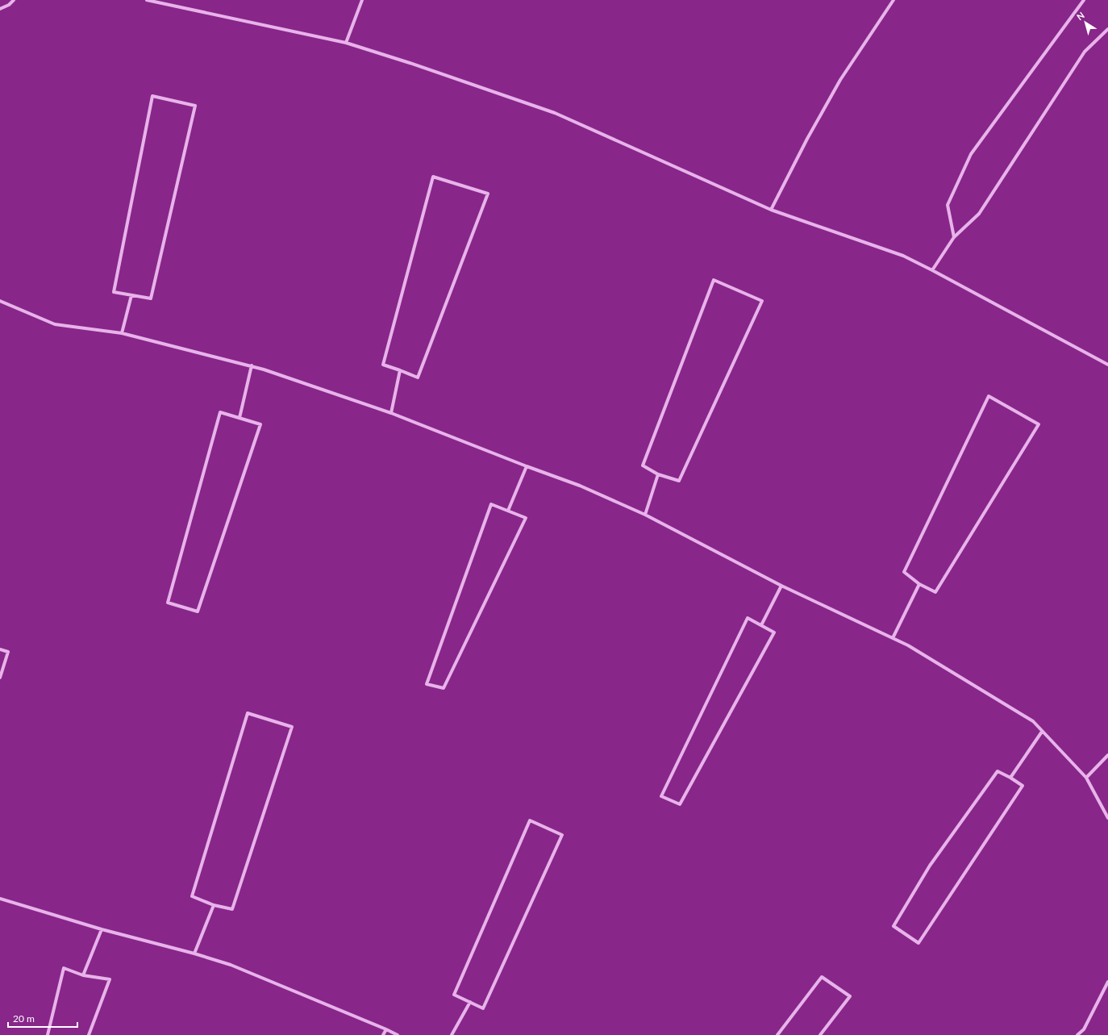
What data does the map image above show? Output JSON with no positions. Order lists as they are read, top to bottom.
{
  "scale_bar": "20 m",
  "north": "top left"
}
